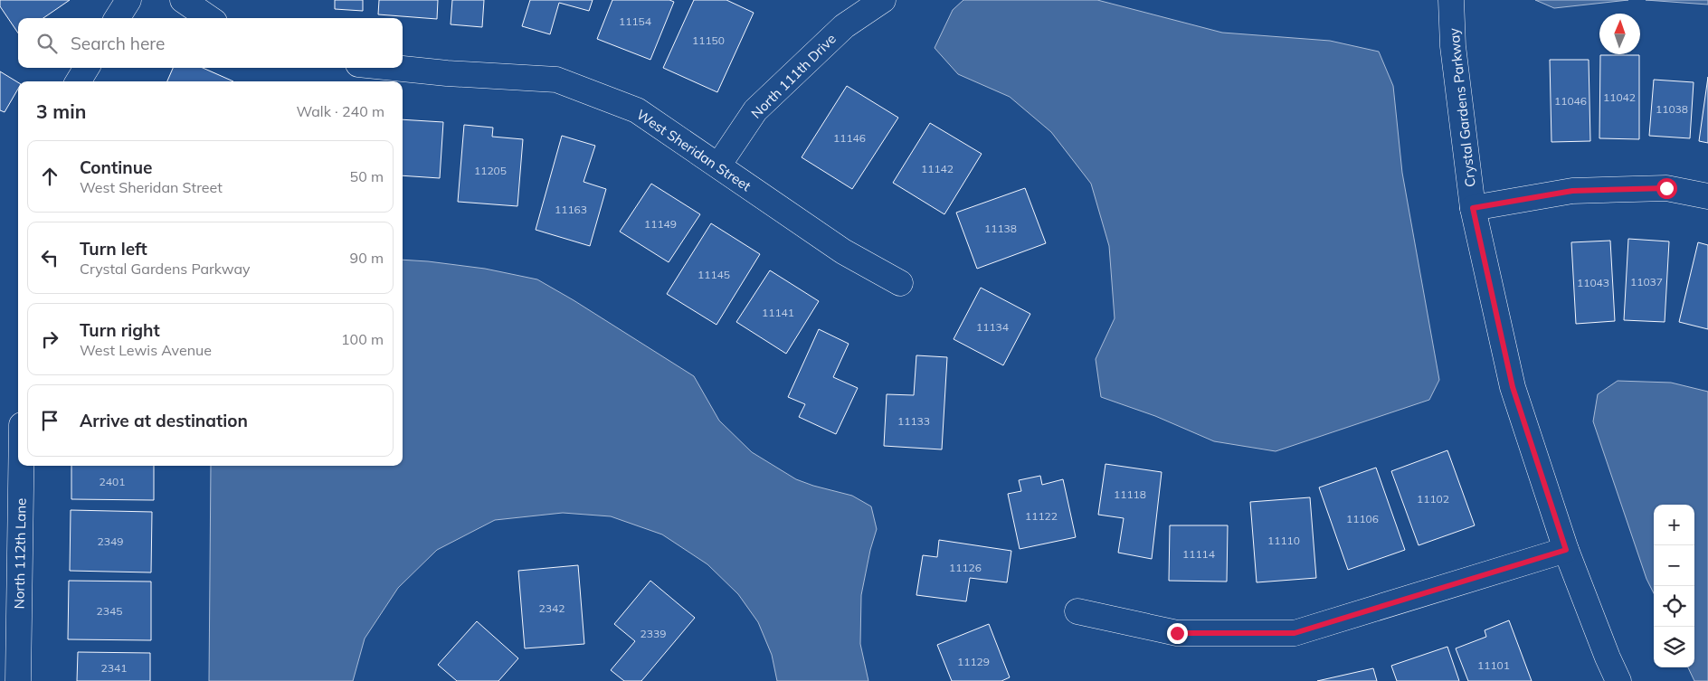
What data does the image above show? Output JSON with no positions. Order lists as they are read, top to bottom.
{
  "streets": {
    "street": [
      "North 111th Drive",
      "Crystal Gardens Parkway",
      "West Sheridan Street",
      "North 112th Lane"
    ]
  },
  "crossings": [
    ["North 111th Drive", "West Sheridan Street"]
  ],
  "house_numbers": [
    "11154",
    "11150",
    "11042",
    "11046",
    "11038",
    "11146",
    "11142",
    "11205",
    "11163",
    "11149",
    "11138",
    "11145",
    "11037",
    "11043",
    "11141",
    "11134",
    "11133",
    "2401",
    "11118",
    "11102",
    "11122",
    "11106",
    "11110",
    "2349",
    "11114",
    "11126",
    "2342",
    "2345",
    "2339",
    "11129",
    "11101",
    "2341"
  ],
  "north": "top",
  "page": {
    "search": "Search here",
    "heading": ["3 min", "Walk · 240 m"],
    "list": [
      ["Continue", "West Sheridan Street", "50 m"],
      ["Turn left", "Crystal Gardens Parkway", "90 m"],
      ["Turn right", "West Lewis Avenue", "100 m"],
      "Arrive at destination"
    ],
    "map_buttons": ["+", "−"]
  }
}
